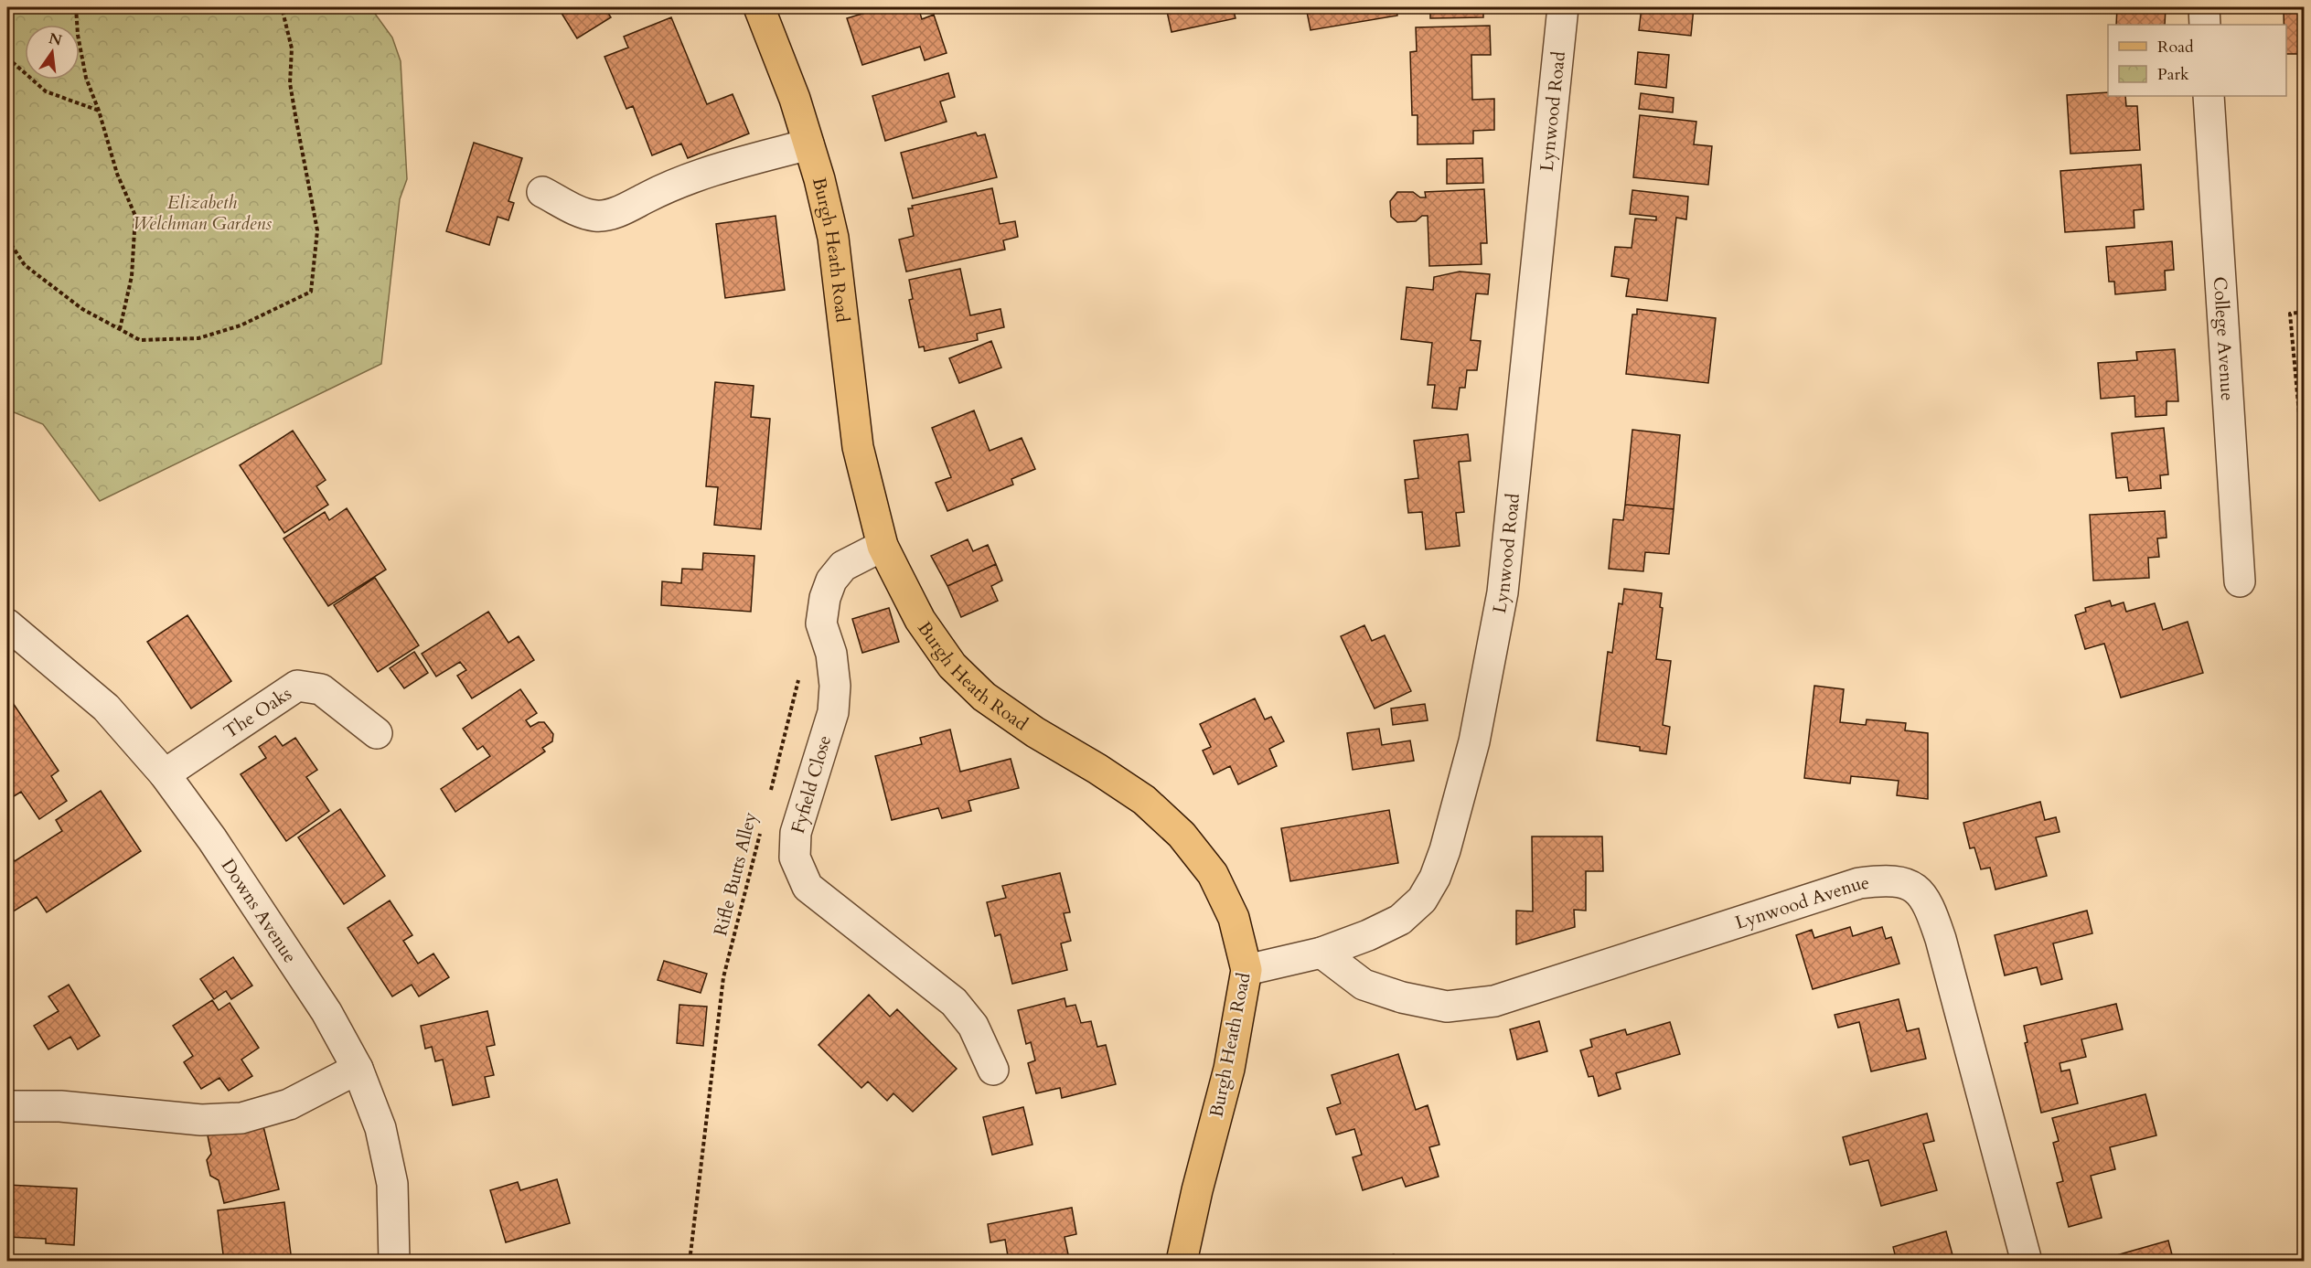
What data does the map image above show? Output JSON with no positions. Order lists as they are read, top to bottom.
{
  "streets": {
    "main road": ["Burgh Heath Road"],
    "street": [
      "Lynwood Road",
      "College Avenue",
      "The Oaks",
      "Fyfield Close",
      "Lynwood Avenue",
      "Downs Avenue"
    ],
    "path": ["Rifle Butts Alley"]
  },
  "crossings": [
    ["Lynwood Road", "Burgh Heath Road"],
    ["Lynwood Road", "Lynwood Avenue"],
    ["Burgh Heath Road", "Fyfield Close"],
    ["The Oaks", "Downs Avenue"]
  ],
  "parks": ["Elizabeth Welchman Gardens"],
  "legend": ["Road", "Park"],
  "north": "top"
}
